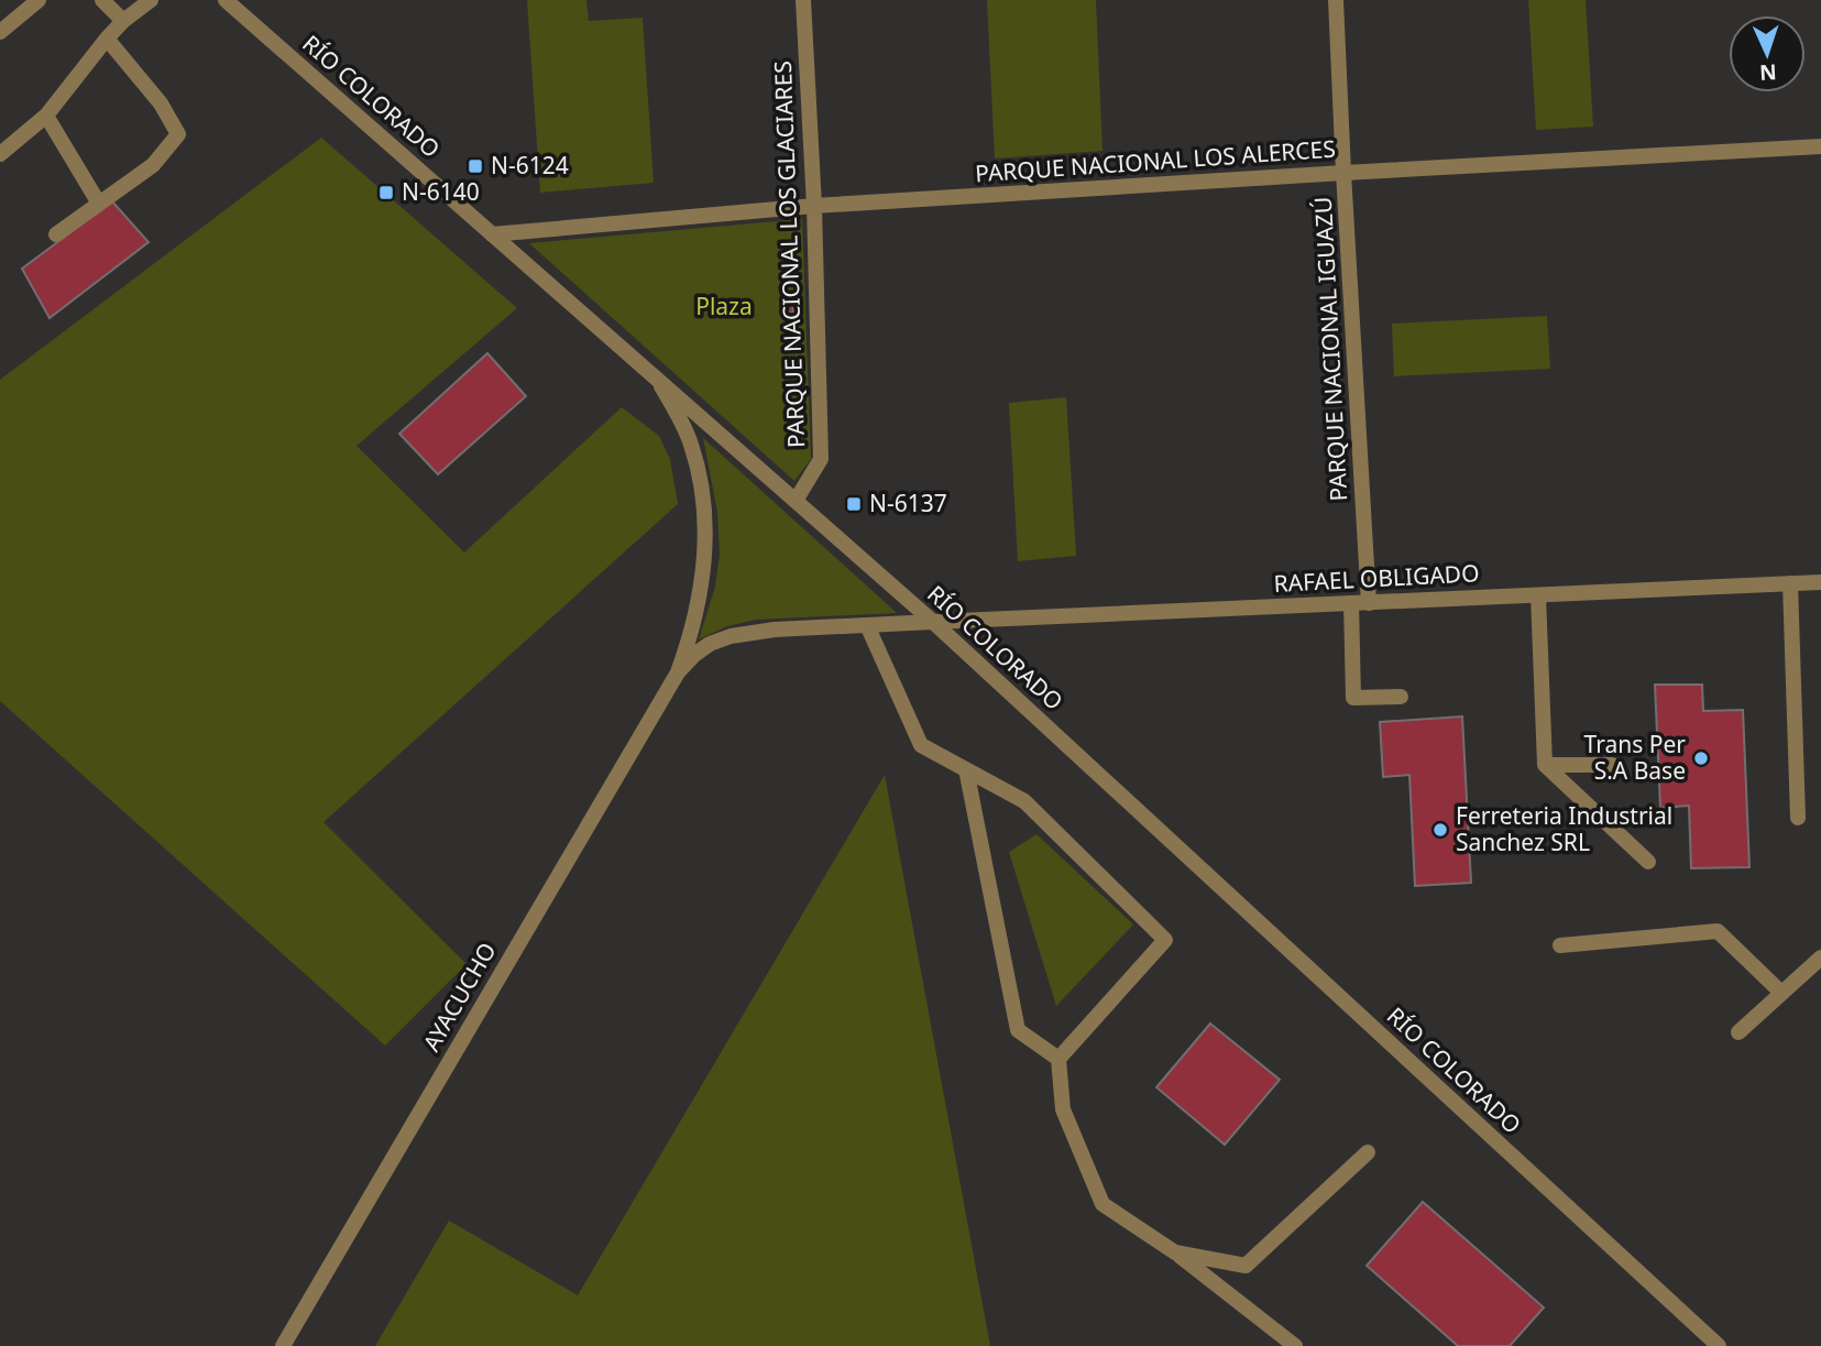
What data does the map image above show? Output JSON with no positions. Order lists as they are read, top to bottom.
{
  "streets": {
    "street": [
      "RÍO COLORADO",
      "PARQUE NACIONAL LOS ALERCES",
      "PARQUE NACIONAL LOS GLACIARES",
      "PARQUE NACIONAL IGUAZÚ",
      "RAFAEL OBLIGADO",
      "AYACUCHO"
    ]
  },
  "crossings": [
    ["RÍO COLORADO", "PARQUE NACIONAL LOS ALERCES"],
    ["RÍO COLORADO", "PARQUE NACIONAL LOS GLACIARES"],
    ["RÍO COLORADO", "RAFAEL OBLIGADO"],
    ["RÍO COLORADO", "AYACUCHO"],
    ["PARQUE NACIONAL LOS ALERCES", "PARQUE NACIONAL LOS GLACIARES"],
    ["PARQUE NACIONAL LOS ALERCES", "PARQUE NACIONAL IGUAZÚ"],
    ["PARQUE NACIONAL IGUAZÚ", "RAFAEL OBLIGADO"],
    ["RAFAEL OBLIGADO", "AYACUCHO"]
  ],
  "parks": ["Plaza"],
  "places": {
    "transit": ["N-6124", "N-6140", "N-6137"],
    "other": ["Trans Per S.A Base", "Ferreteria Industrial Sanchez SRL"]
  },
  "north": "bottom"
}
